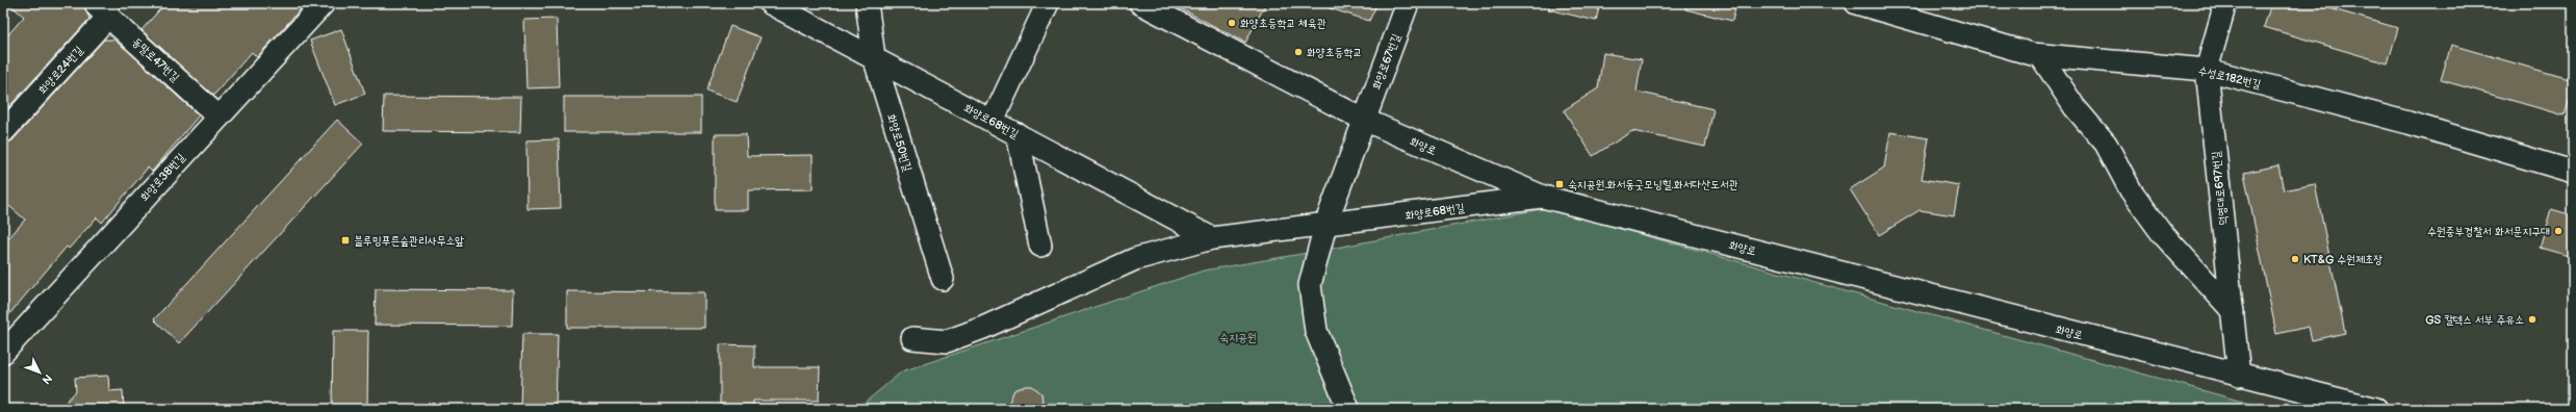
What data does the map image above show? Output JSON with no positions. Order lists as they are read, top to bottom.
{
  "streets": {
    "street": [
      "동말로47번길",
      "화양로67번길",
      "화양로24번길",
      "수성로182번길",
      "화양로68번길",
      "화양로50번길",
      "화양로",
      "화양로38번길",
      "덕영대로697번길"
    ]
  },
  "crossings": [
    ["동말로47번길", "화양로24번길"],
    ["동말로47번길", "화양로38번길"],
    ["화양로67번길", "화양로"],
    ["수성로182번길", "덕영대로697번길"],
    ["화양로68번길", "화양로50번길"],
    ["화양로68번길", "화양로"],
    ["화양로", "덕영대로697번길"]
  ],
  "parks": ["숙지공원"],
  "places": {
    "other": [
      "화양초등학교 체육관",
      "화양초등학교",
      "수원중부경찰서 화서문지구대",
      "KT&G 수원제초장",
      "GS 칼텍스 서부 주유소"
    ],
    "transit": ["숙지공원.화서동굿모닝힐.화서다산도서관", "블루밍푸른숲관리사무소앞"]
  },
  "north": "bottom right"
}
